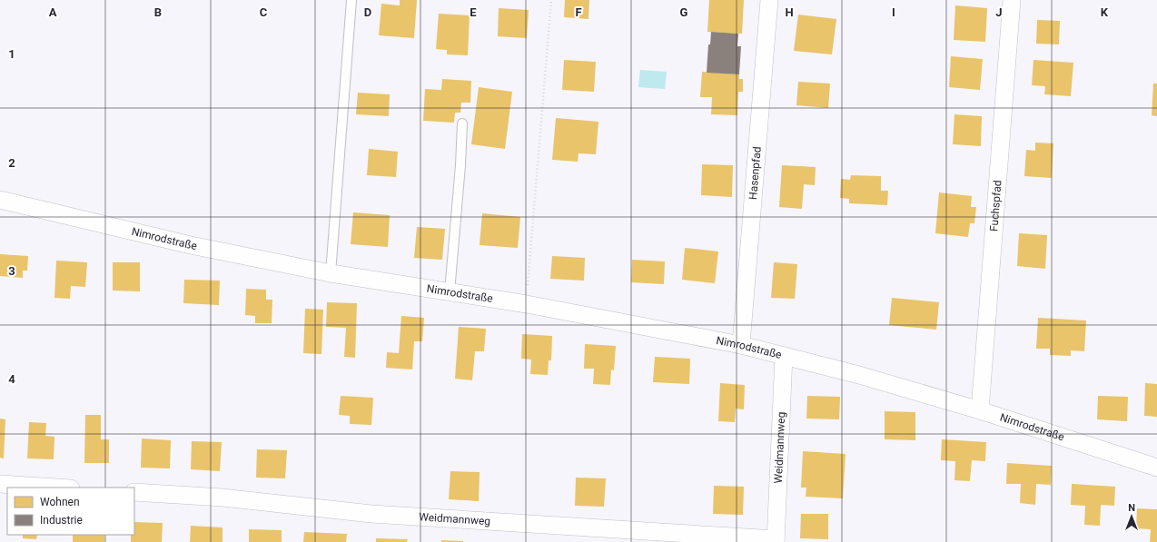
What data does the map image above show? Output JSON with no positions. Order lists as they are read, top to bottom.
{
  "streets": {
    "street": [
      "Hasenpfad",
      "Fuchspfad",
      "Nimrodstraße",
      "Weidmannweg"
    ]
  },
  "crossings": [
    ["Hasenpfad", "Nimrodstraße"],
    ["Fuchspfad", "Nimrodstraße"],
    ["Nimrodstraße", "Weidmannweg"]
  ],
  "legend": ["Wohnen", "Industrie"],
  "north": "top",
  "grid": {
    "columns": [
      "A",
      "B",
      "C",
      "D",
      "E",
      "F",
      "G",
      "H",
      "I",
      "J",
      "K"
    ],
    "rows": [
      "1",
      "2",
      "3",
      "4"
    ]
  }
}
